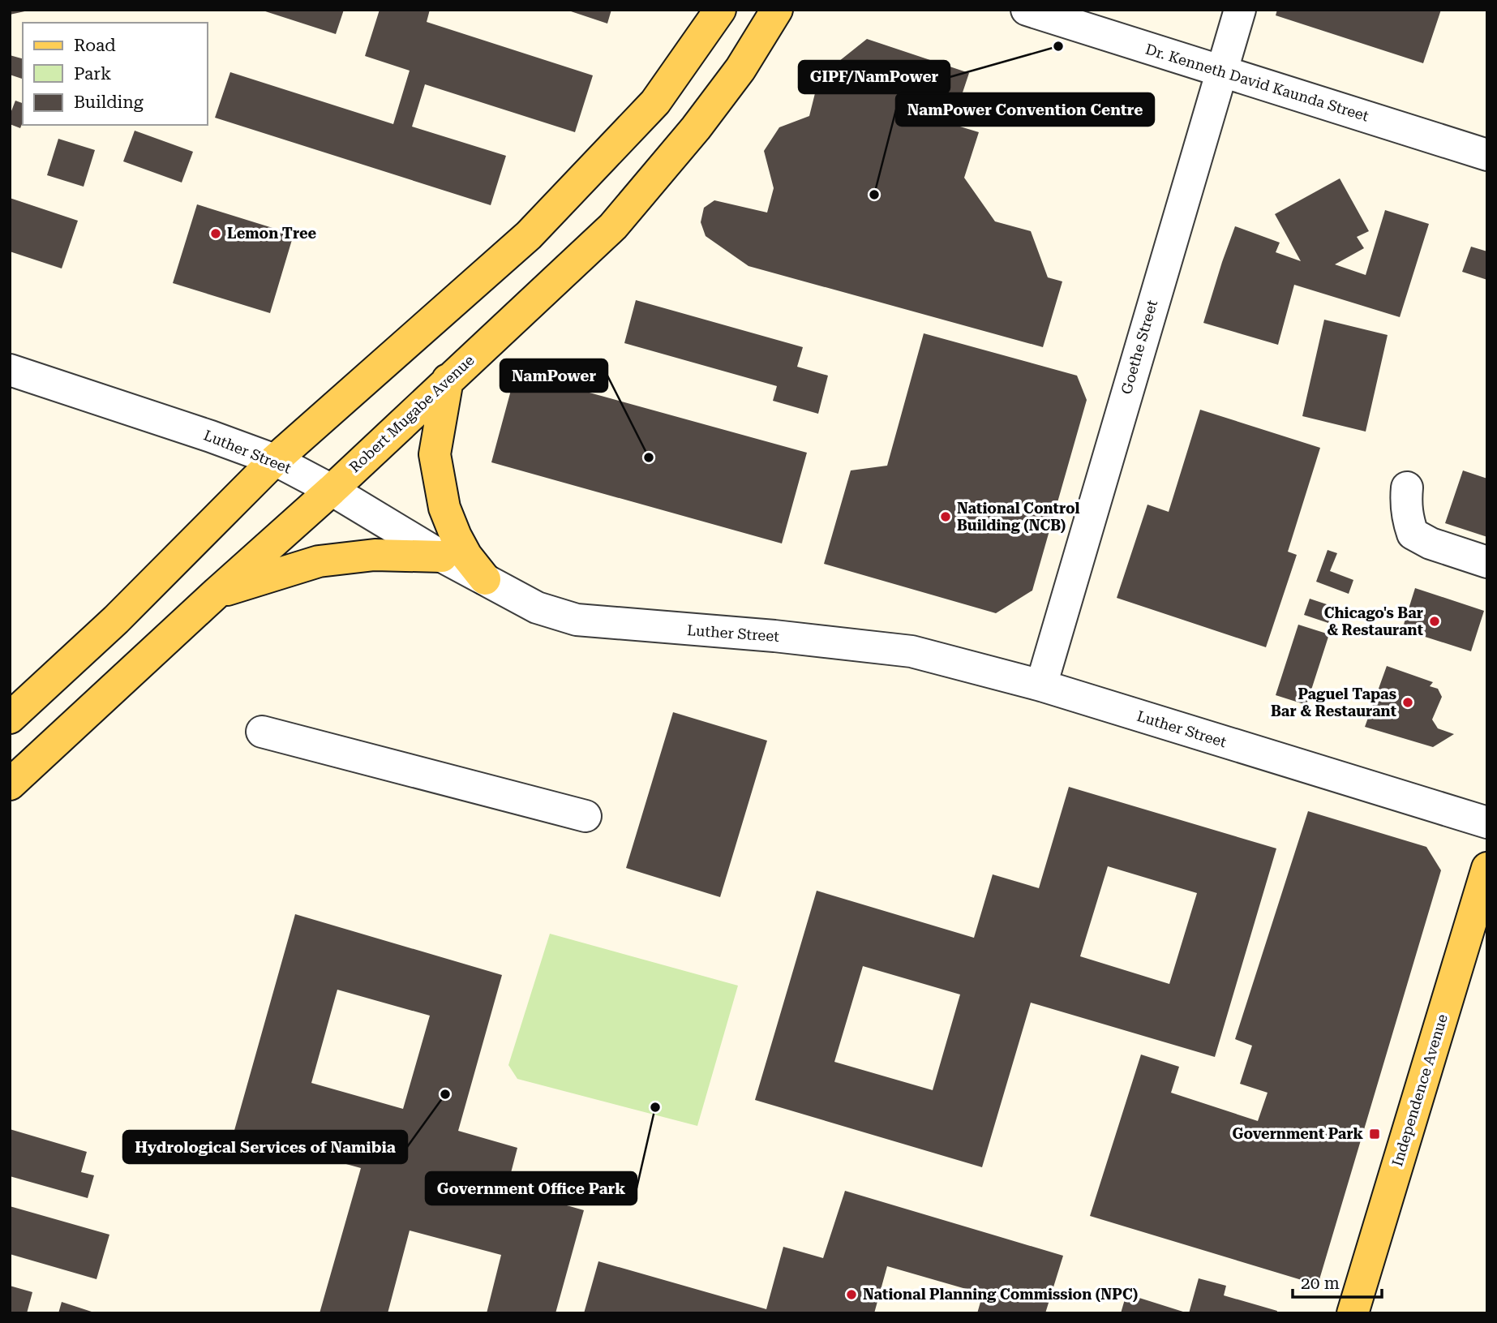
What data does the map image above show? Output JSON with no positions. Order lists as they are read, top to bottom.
{
  "streets": {
    "main road": ["Robert Mugabe Avenue", "Independence Avenue"],
    "street": ["Dr. Kenneth David Kaunda Street", "Goethe Street", "Luther Street"]
  },
  "crossings": [
    ["Dr. Kenneth David Kaunda Street", "Goethe Street"],
    ["Goethe Street", "Luther Street"],
    ["Robert Mugabe Avenue", "Luther Street"]
  ],
  "places": {
    "other": [
      "GIPF/NamPower",
      "NamPower Convention Centre",
      "Lemon Tree",
      "NamPower",
      "National Control Building (NCB)",
      "Chicago's Bar & Restaurant",
      "Paguel Tapas Bar & Restaurant",
      "Hydrological Services of Namibia",
      "Government Office Park",
      "National Planning Commission (NPC)"
    ],
    "transit": ["Government Park"]
  },
  "legend": ["Road", "Park", "Building"],
  "scale_bar": "20 m"
}
